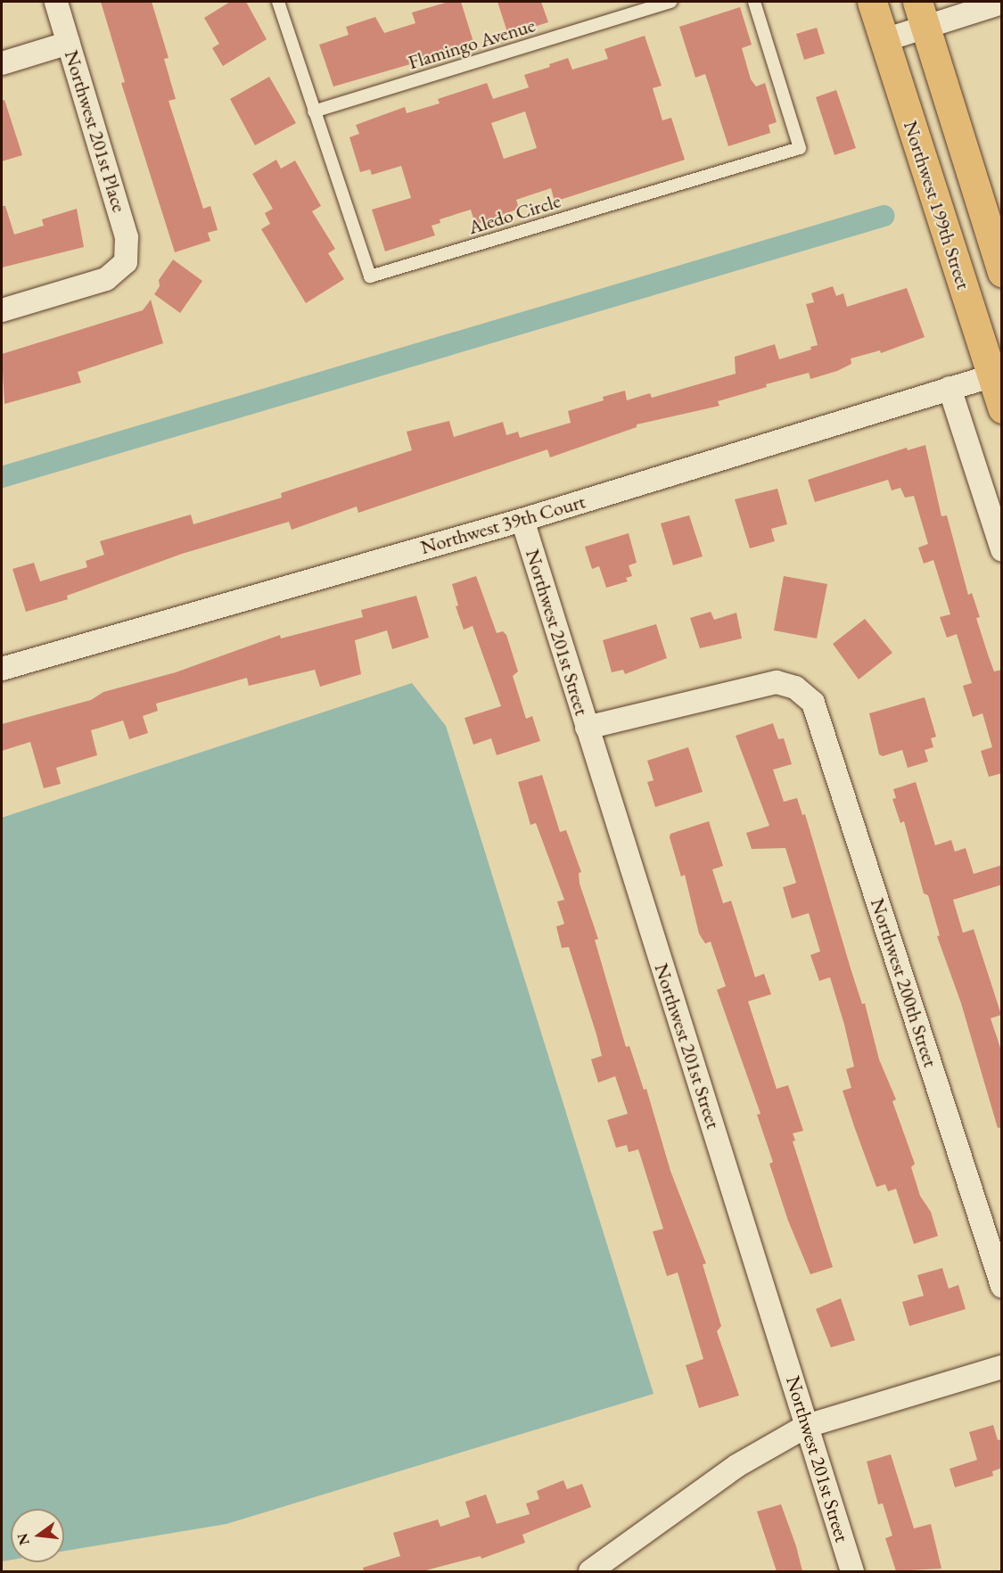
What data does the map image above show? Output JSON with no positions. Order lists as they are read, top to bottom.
{
  "streets": {
    "main road": ["Northwest 199th Street"],
    "street": [
      "Northwest 201st Place",
      "Northwest 39th Court",
      "Northwest 201st Street",
      "Northwest 200th Street"
    ],
    "lane": ["Flamingo Avenue", "Aledo Circle"]
  },
  "crossings": [
    ["Flamingo Avenue", "Aledo Circle"],
    ["Northwest 199th Street", "Northwest 39th Court"],
    ["Northwest 39th Court", "Northwest 201st Street"],
    ["Northwest 201st Street", "Northwest 200th Street"]
  ],
  "north": "left"
}
